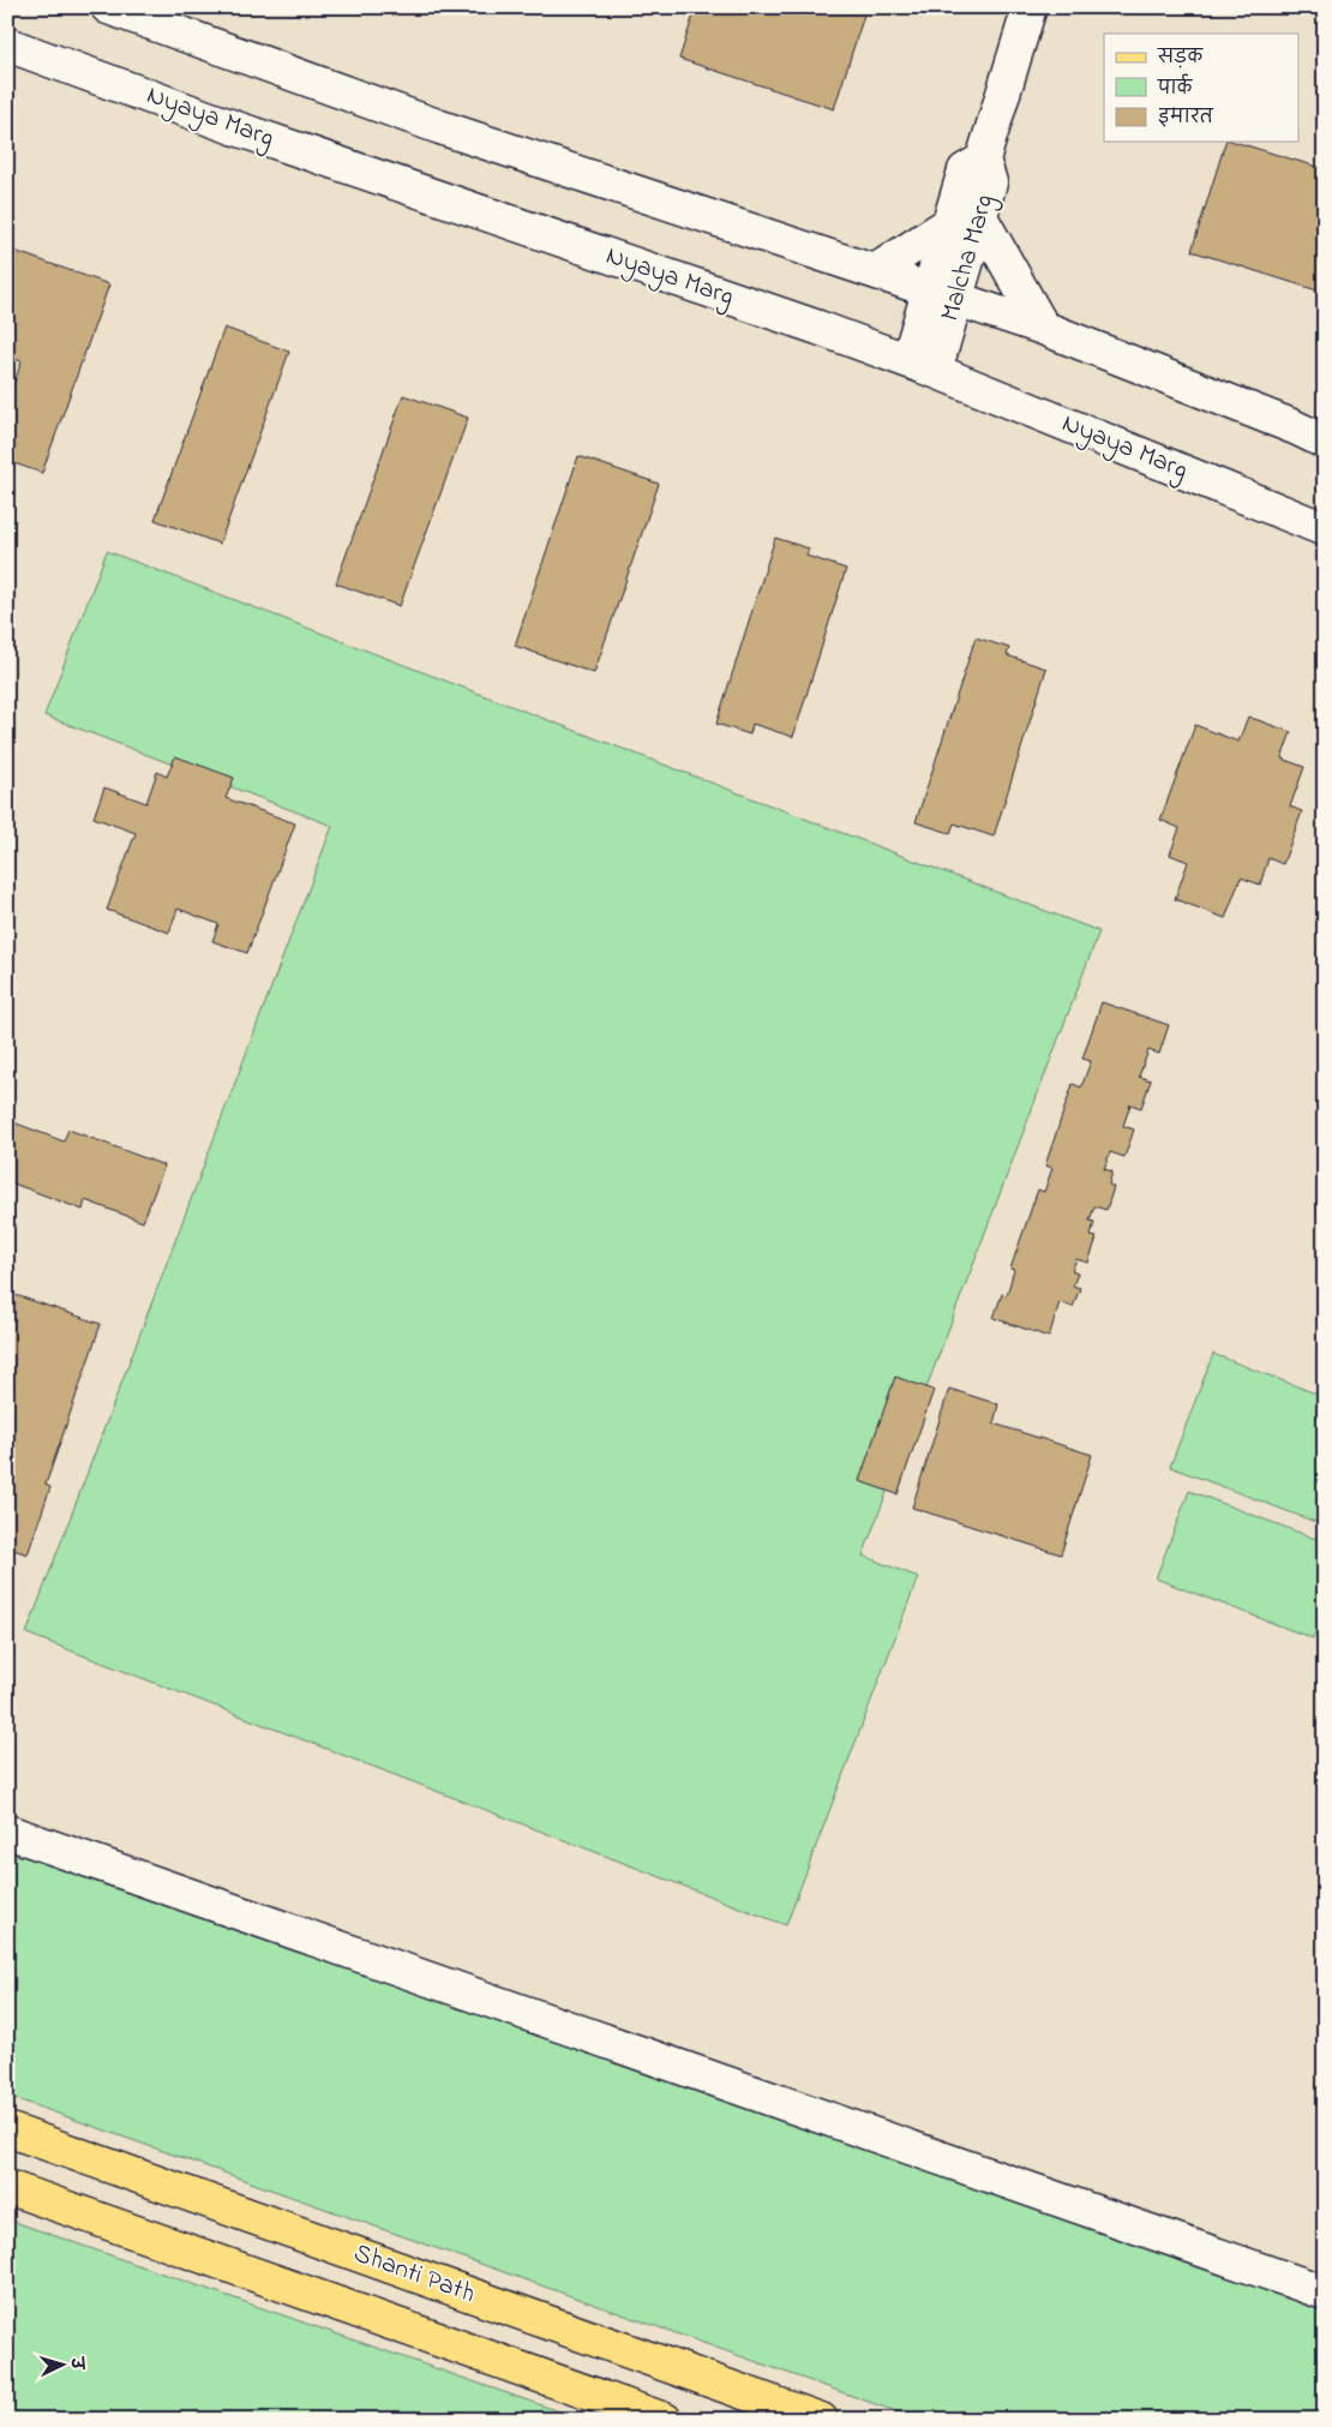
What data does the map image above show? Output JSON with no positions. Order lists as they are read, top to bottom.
{
  "streets": {
    "main road": ["Shanti Path"],
    "street": ["Nyaya Marg", "Malcha Marg"]
  },
  "legend": ["सड़क", "पार्क", "इमारत"],
  "north": "right"
}
